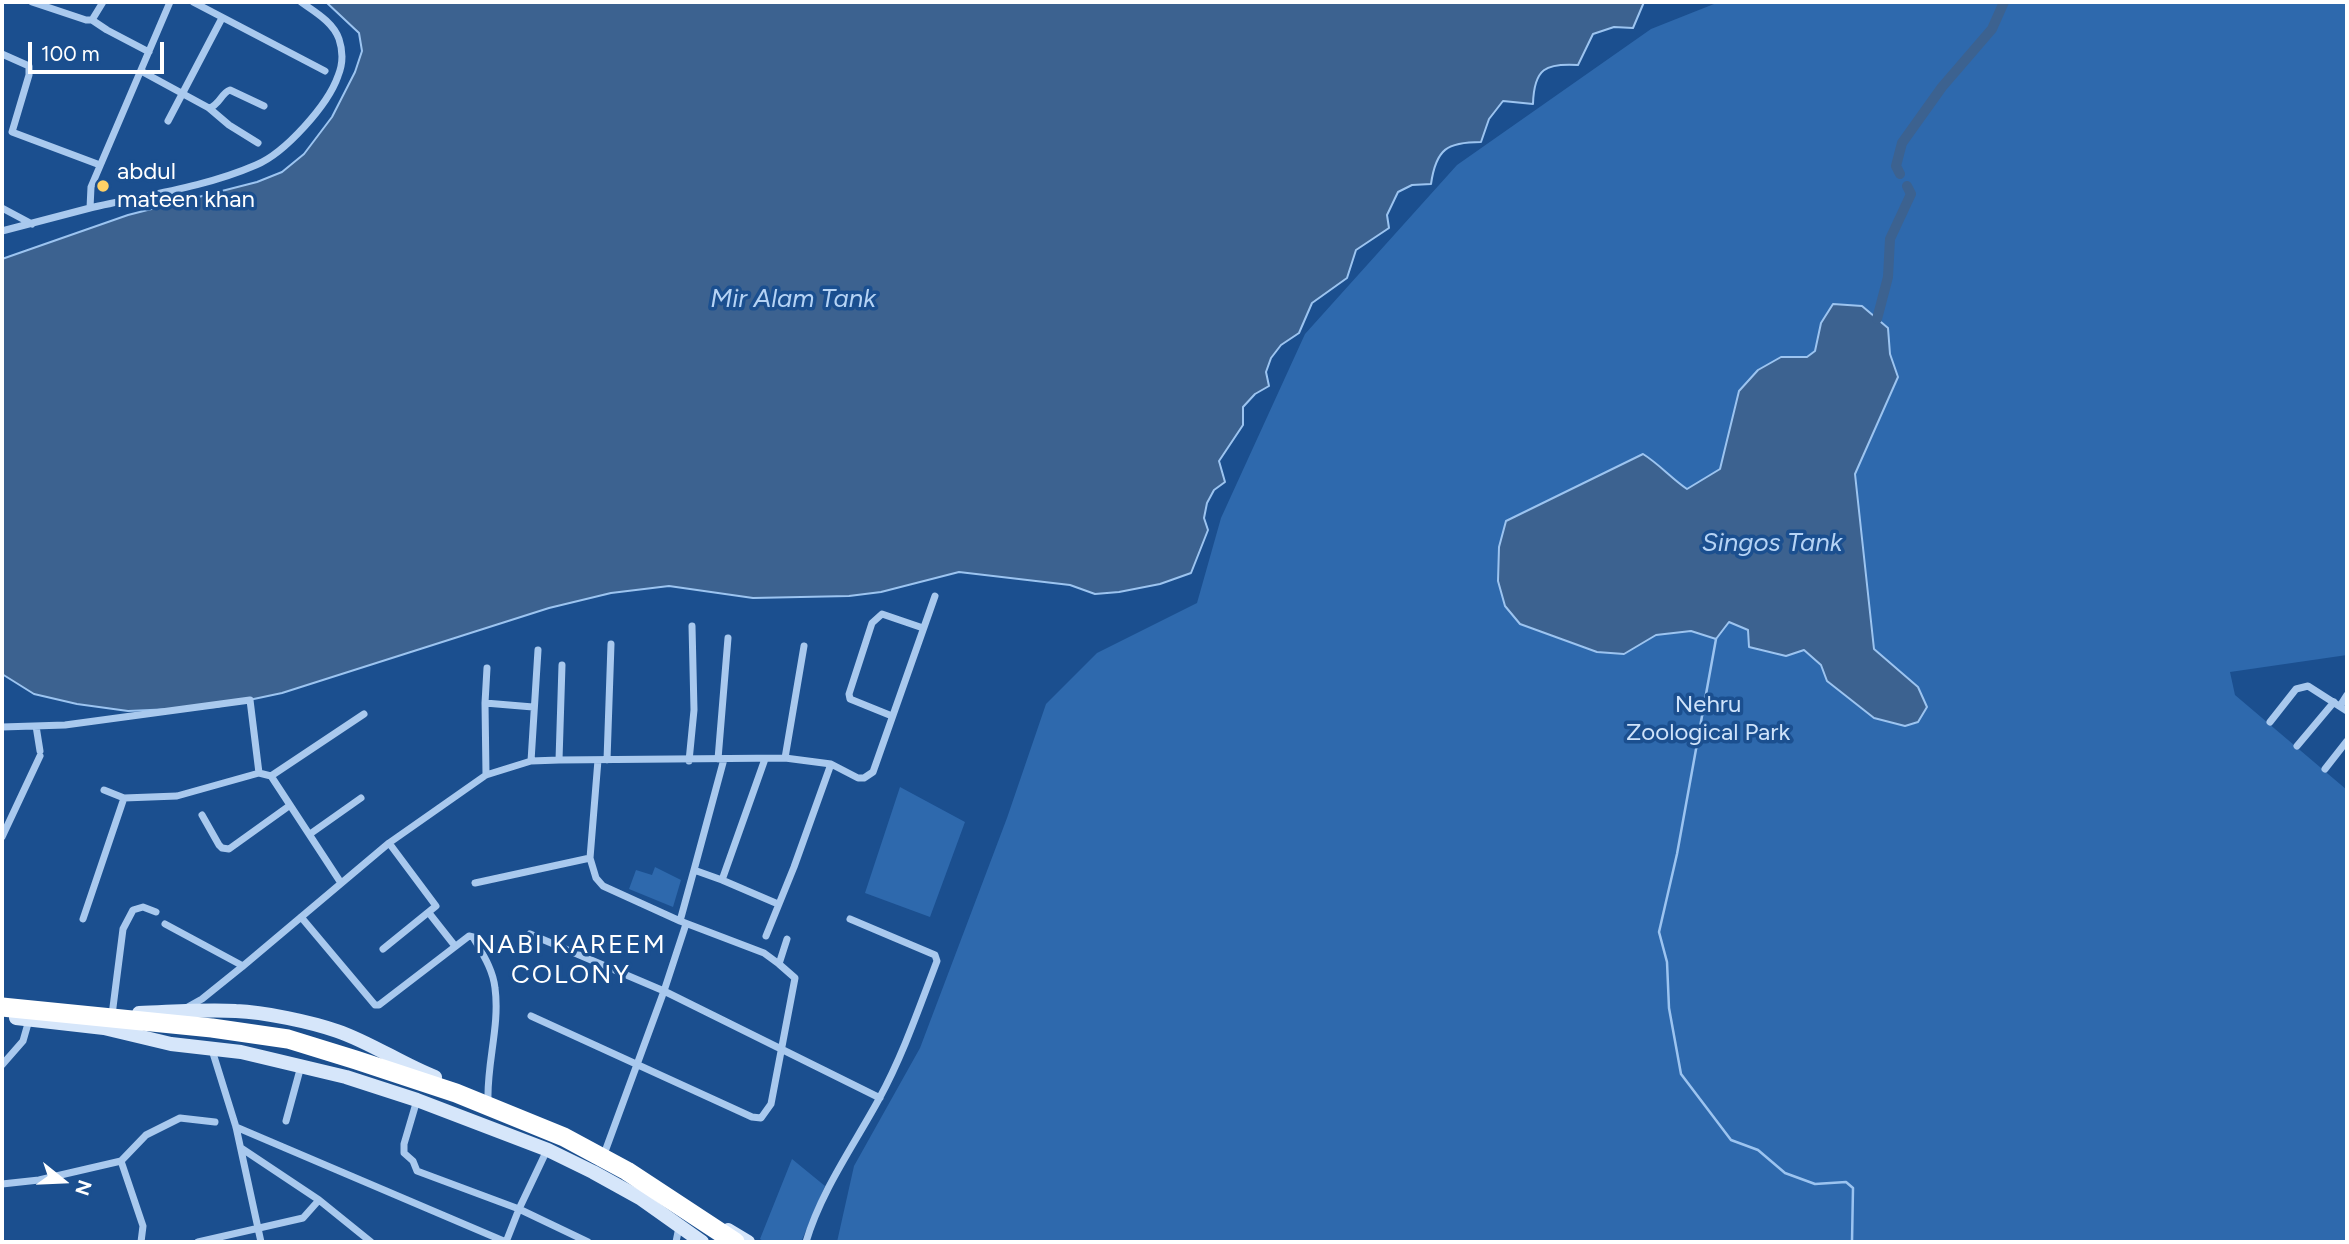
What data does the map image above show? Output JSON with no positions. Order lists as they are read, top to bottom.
{
  "districts": ["NABI KAREEM COLONY"],
  "water": ["Mir Alam Tank", "Singos Tank"],
  "parks": ["Nehru Zoological Park"],
  "places": ["abdul mateen khan"],
  "scale_bar": "100 m",
  "north": "right"
}
